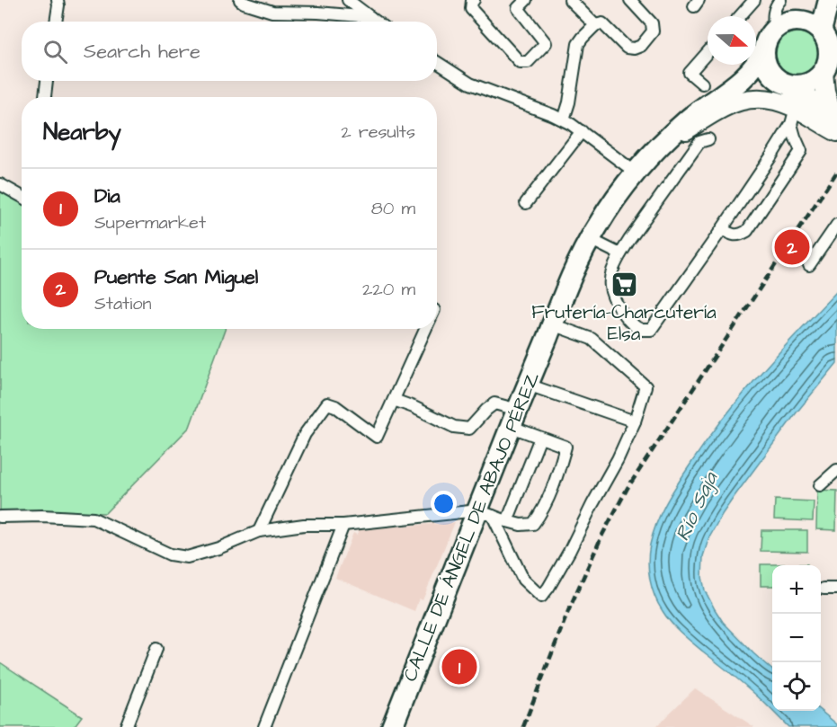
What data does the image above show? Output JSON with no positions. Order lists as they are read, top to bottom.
{
  "streets": {
    "highway": ["CALLE DE ÁNGEL DE ABAJO PÉREZ"]
  },
  "water": ["Río Saja"],
  "places": {
    "supermarket": ["Frutería-Charcutería Elsa"]
  },
  "north": "right",
  "page": {
    "search": "Search here",
    "heading": ["Nearby", "2 results"],
    "list": [
      {
        "mark": "1",
        "name": "Dia",
        "note": "Supermarket",
        "value": "80 m"
      },
      {
        "mark": "2",
        "name": "Puente San Miguel",
        "note": "Station",
        "value": "220 m"
      }
    ],
    "pins": ["2", "1"],
    "map_buttons": ["+", "−"]
  }
}
